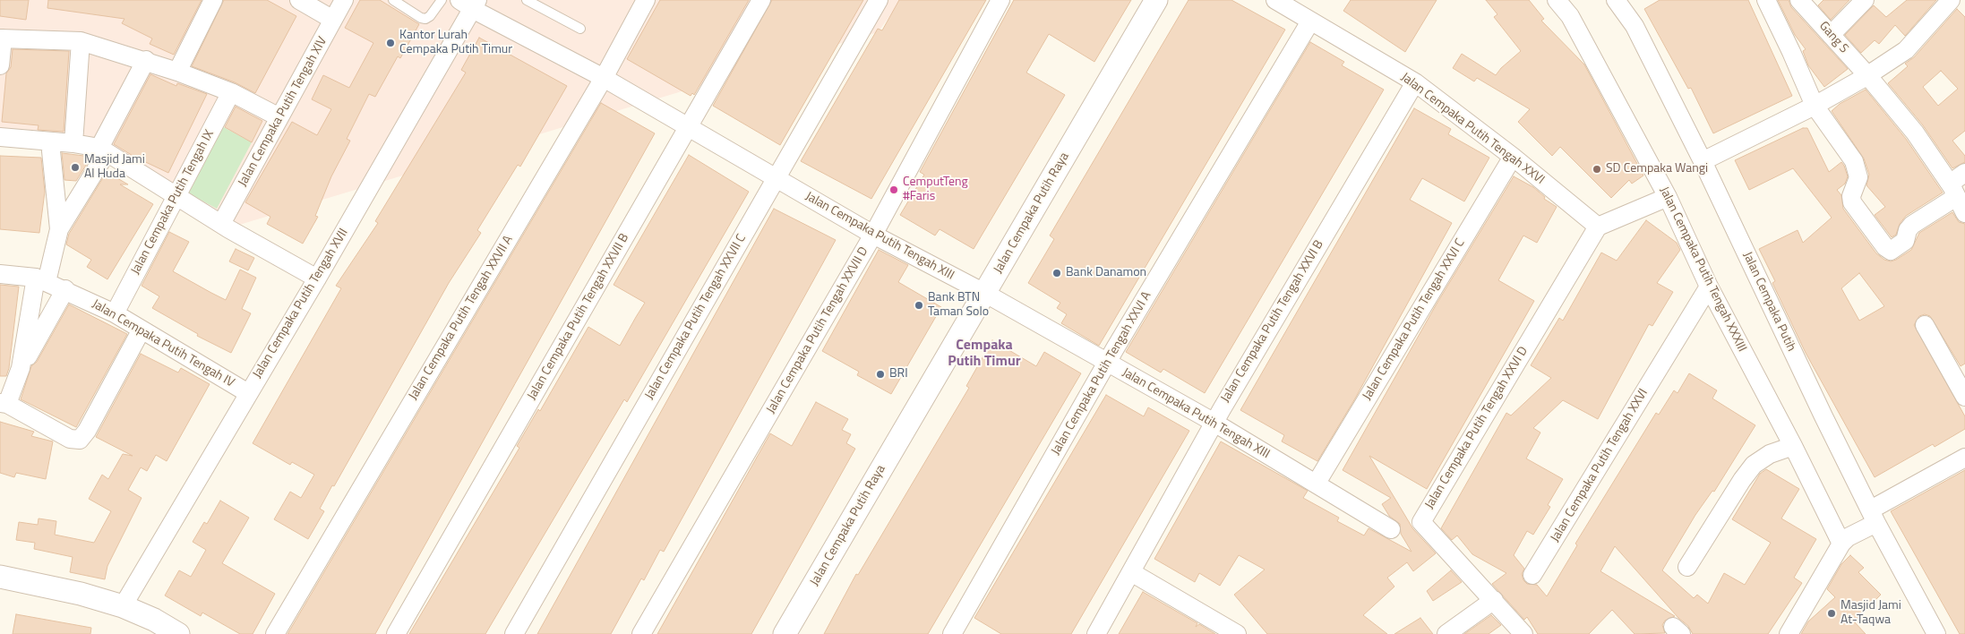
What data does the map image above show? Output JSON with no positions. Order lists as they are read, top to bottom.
{
  "streets": {
    "street": [
      "Gang S",
      "Jalan Cempaka Putih Tengah XIV",
      "Jalan Cempaka Putih Tengah XXVI",
      "Jalan Cempaka Putih Tengah IX",
      "Jalan Cempaka Putih Raya",
      "Jalan Cempaka Putih Tengah XIII",
      "Jalan Cempaka Putih Tengah XXXIII",
      "Jalan Cempaka Putih",
      "Jalan Cempaka Putih Tengah XVII",
      "Jalan Cempaka Putih Tengah XXVII B",
      "Jalan Cempaka Putih Tengah XXVII C",
      "Jalan Cempaka Putih Tengah XXVII A",
      "Jalan Cempaka Putih Tengah XXVI C",
      "Jalan Cempaka Putih Tengah XXVI B",
      "Jalan Cempaka Putih Tengah XXVII D",
      "Jalan Cempaka Putih Tengah IV",
      "Jalan Cempaka Putih Tengah XXVI A",
      "Jalan Cempaka Putih Tengah XXVI D"
    ]
  },
  "crossings": [
    ["Jalan Cempaka Putih Tengah XXVI", "Jalan Cempaka Putih Tengah XXXIII"],
    ["Jalan Cempaka Putih Tengah XXVI", "Jalan Cempaka Putih Tengah XXVI C"],
    ["Jalan Cempaka Putih Tengah XXVI", "Jalan Cempaka Putih Tengah XXVI B"],
    ["Jalan Cempaka Putih Tengah XXVI", "Jalan Cempaka Putih Tengah XXVI A"],
    ["Jalan Cempaka Putih Tengah XXVI", "Jalan Cempaka Putih Tengah XXVI D"],
    ["Jalan Cempaka Putih Tengah IX", "Jalan Cempaka Putih Tengah IV"],
    ["Jalan Cempaka Putih Raya", "Jalan Cempaka Putih Tengah XIII"],
    ["Jalan Cempaka Putih Tengah XIII", "Jalan Cempaka Putih Tengah XVII"],
    ["Jalan Cempaka Putih Tengah XIII", "Jalan Cempaka Putih Tengah XXVII B"],
    ["Jalan Cempaka Putih Tengah XIII", "Jalan Cempaka Putih Tengah XXVII C"],
    ["Jalan Cempaka Putih Tengah XIII", "Jalan Cempaka Putih Tengah XXVII A"],
    ["Jalan Cempaka Putih Tengah XIII", "Jalan Cempaka Putih Tengah XXVI C"],
    ["Jalan Cempaka Putih Tengah XIII", "Jalan Cempaka Putih Tengah XXVI B"],
    ["Jalan Cempaka Putih Tengah XIII", "Jalan Cempaka Putih Tengah XXVII D"],
    ["Jalan Cempaka Putih Tengah XIII", "Jalan Cempaka Putih Tengah XXVI A"],
    ["Jalan Cempaka Putih Tengah XVII", "Jalan Cempaka Putih Tengah IV"]
  ],
  "districts": ["Cempaka Putih Timur"],
  "places": [
    "Kantor Lurah Cempaka Putih Timur",
    "Masjid Jami Al Huda",
    "SD Cempaka Wangi",
    "CemputTeng #Faris",
    "Bank Danamon",
    "Bank BTN Taman Solo",
    "BRI",
    "Masjid Jami At-Taqwa"
  ]
}
